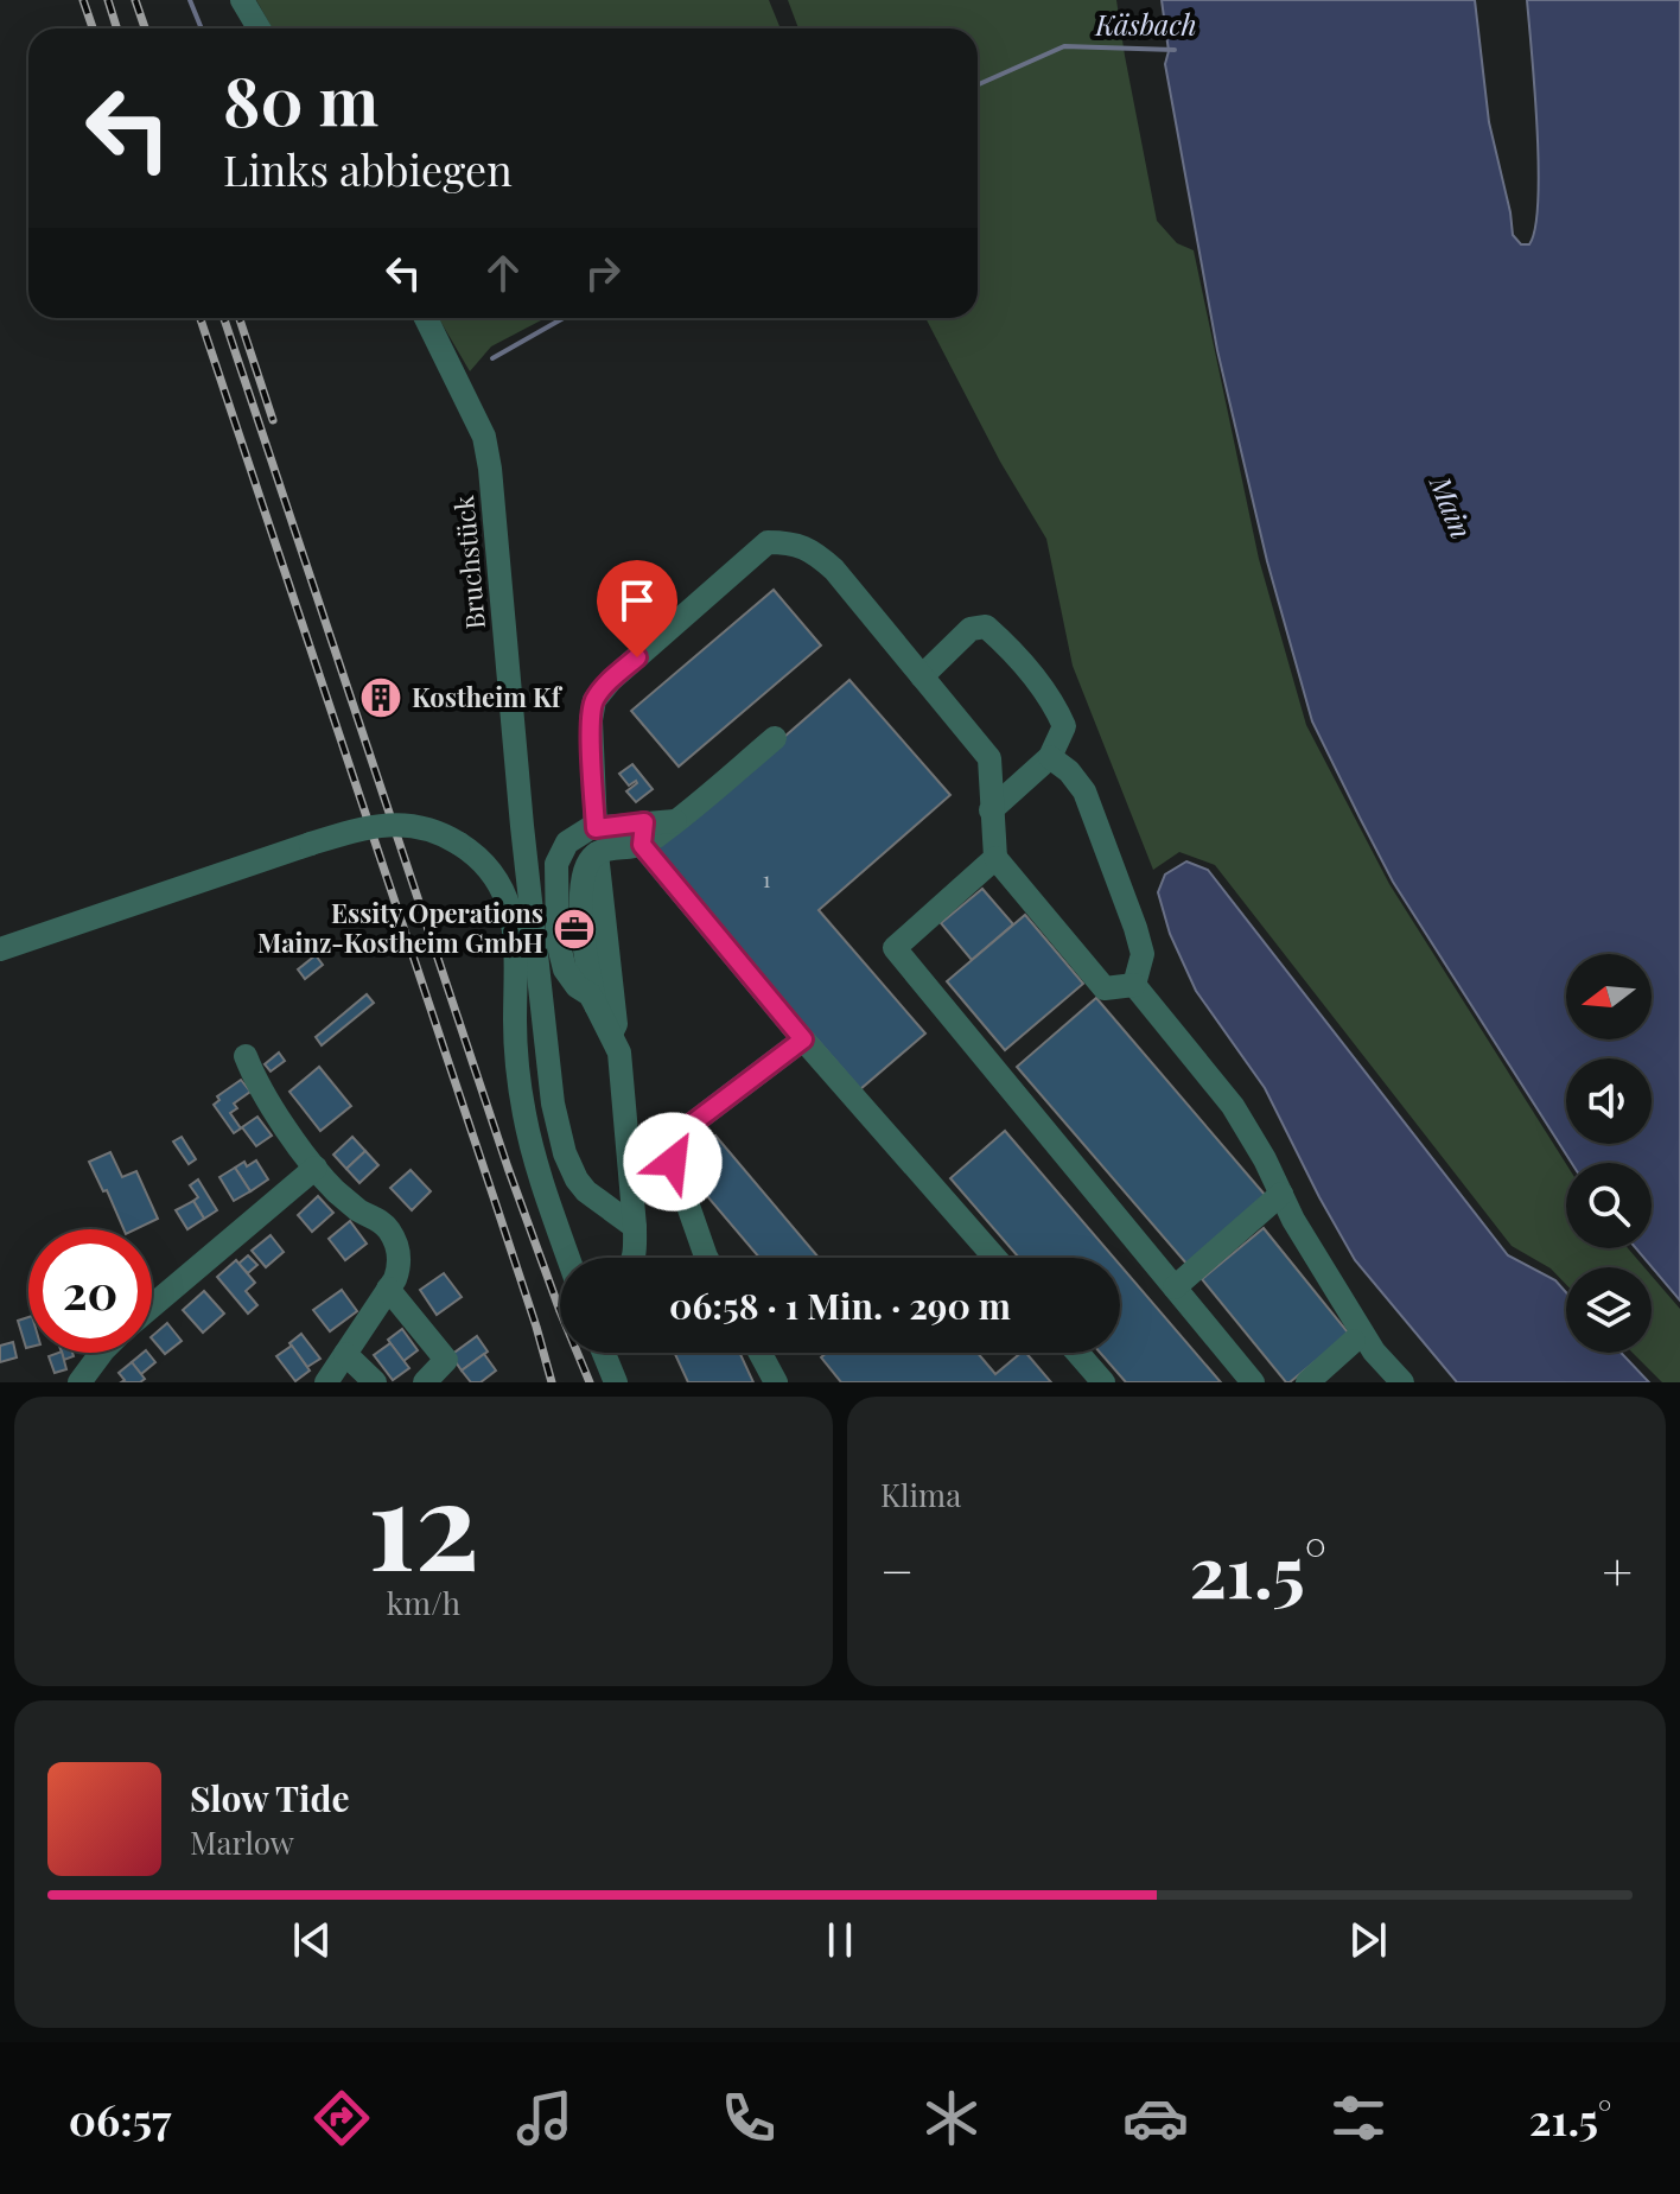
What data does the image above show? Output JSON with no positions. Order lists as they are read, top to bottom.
{
  "streets": {
    "street": ["Bruchstück"]
  },
  "water": ["Käsbach", "Main"],
  "places": {
    "building": ["Kostheim Kf"],
    "office": ["Essity Operations Mainz-Kostheim GmbH"]
  },
  "house_numbers": ["1"],
  "north": "left",
  "page": {
    "turn": ["80 m", "Links abbiegen"],
    "limit": "20",
    "trip": "06:58 · 1 Min. · 290 m",
    "tile": [
      ["12", "km/h"],
      "Klima"
    ],
    "heat": ["−", "21.5°", "+"],
    "song": ["Slow Tide", "Marlow"],
    "tabs": ["06:57", "21.5°"]
  }
}
